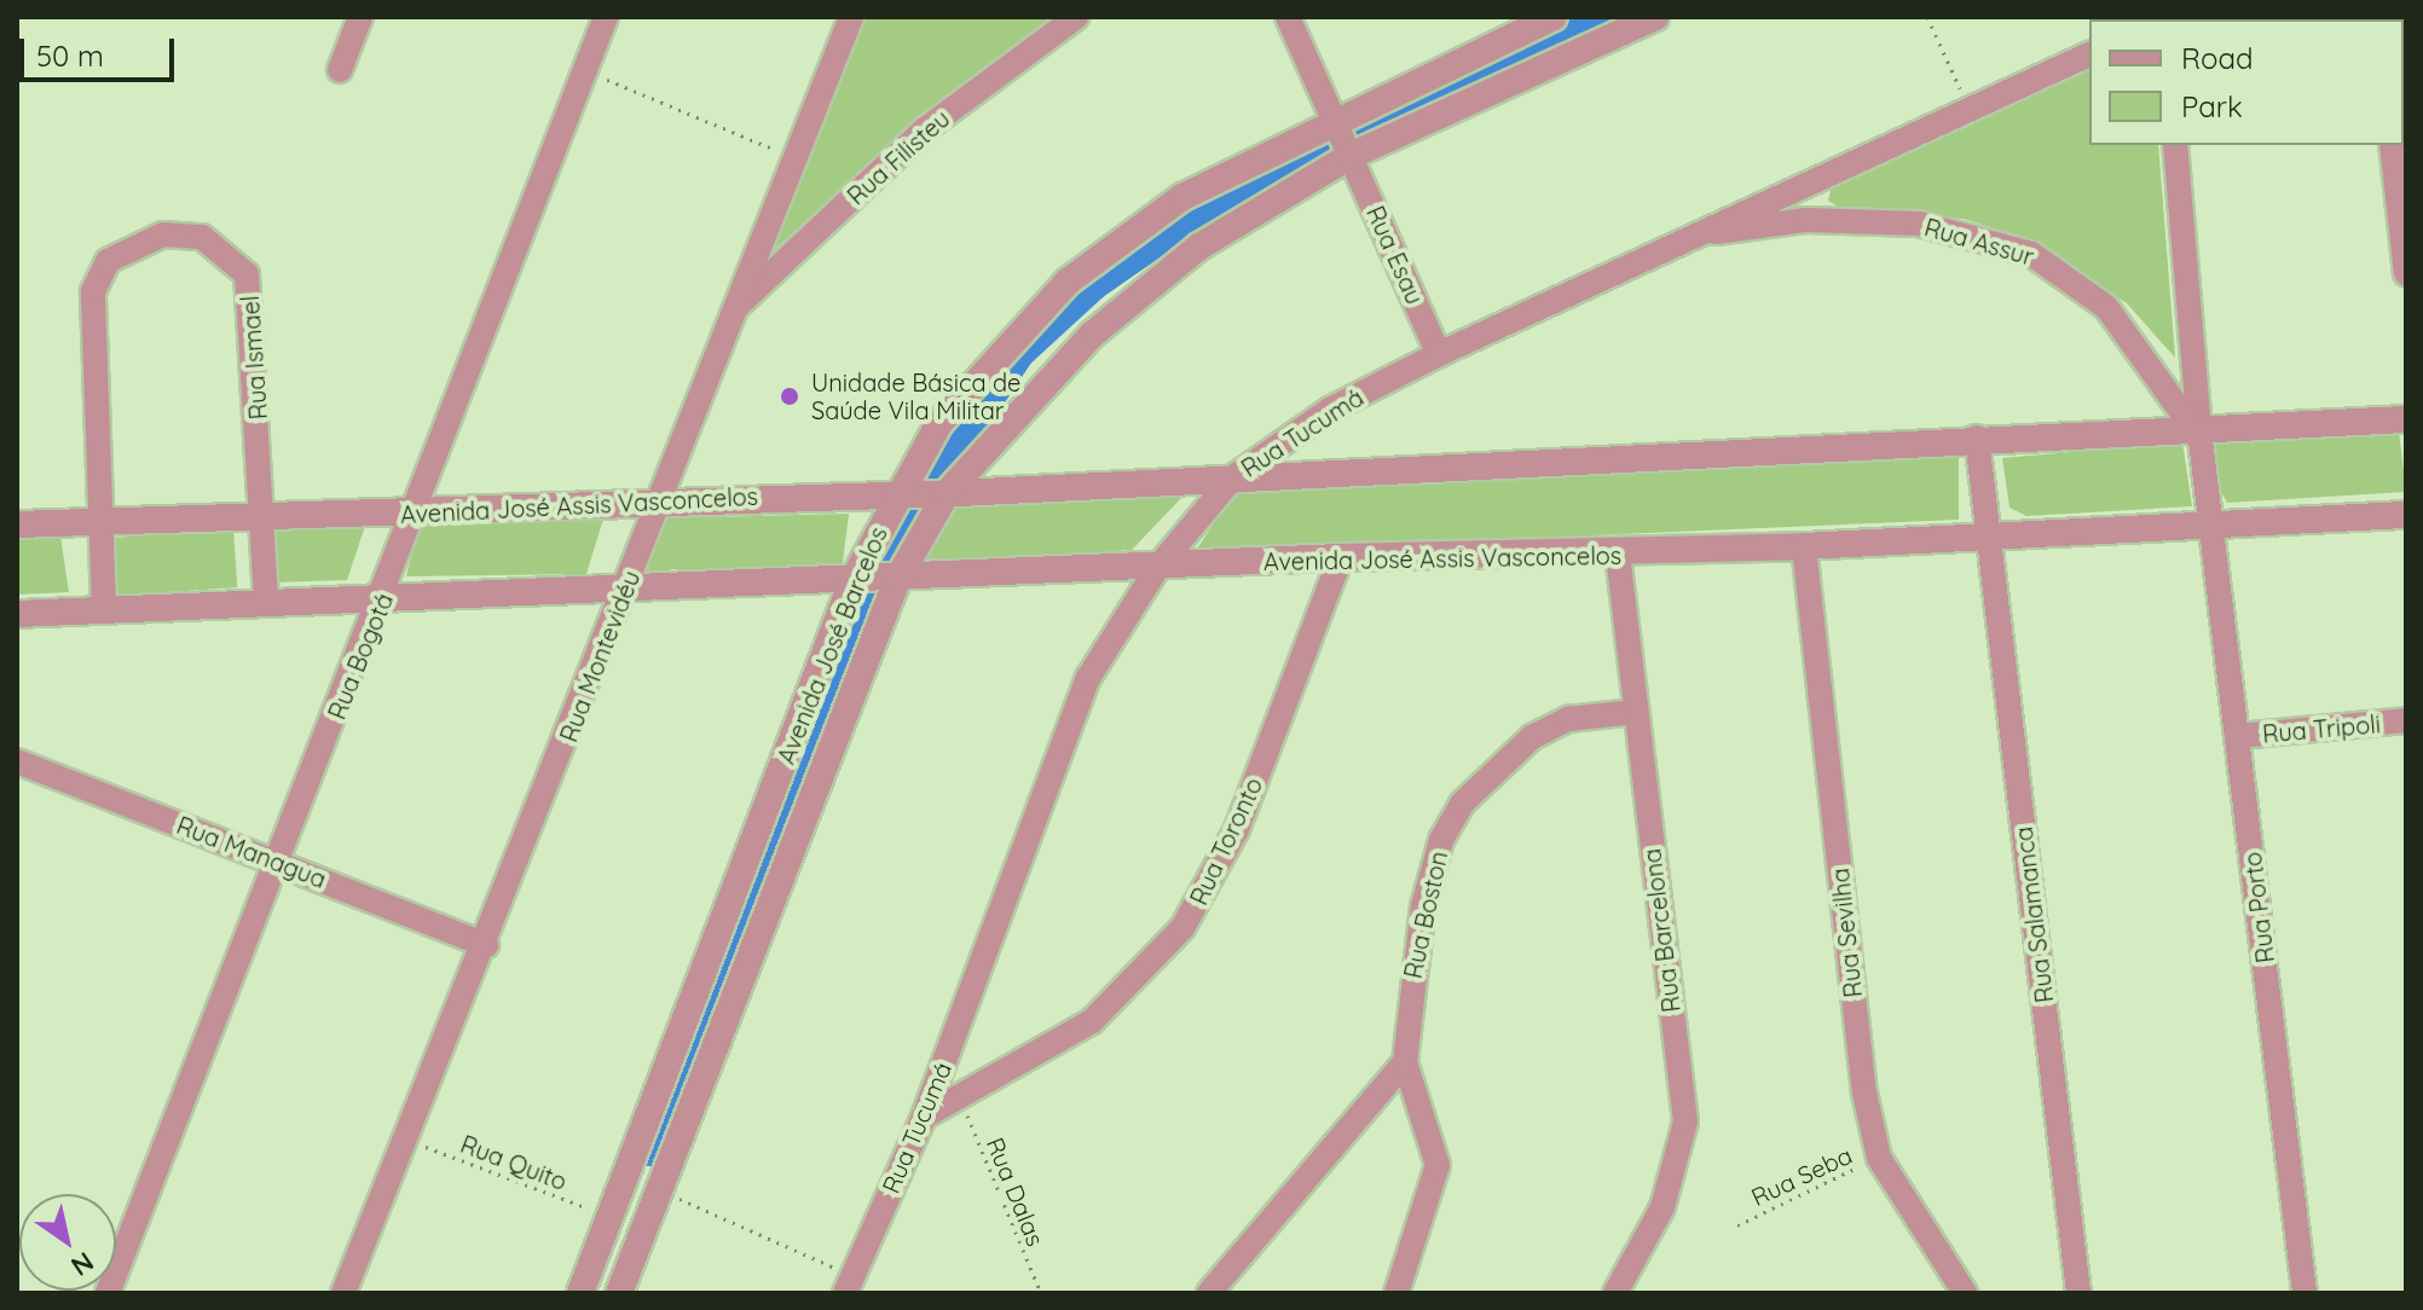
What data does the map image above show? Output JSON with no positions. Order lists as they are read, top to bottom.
{
  "streets": {
    "street": [
      "Rua Filisteu",
      "Rua Assur",
      "Rua Esau",
      "Rua Ismael",
      "Rua Tucumá",
      "Avenida José Assis Vasconcelos",
      "Avenida José Barcelos",
      "Rua Bogotá",
      "Rua Montevidéu",
      "Rua Tripoli",
      "Rua Toronto",
      "Rua Managua",
      "Rua Porto",
      "Rua Boston",
      "Rua Salamanca",
      "Rua Barcelona",
      "Rua Sevilha"
    ],
    "path": ["Rua Quito", "Rua Seba", "Rua Dalas"]
  },
  "crossings": [
    ["Rua Filisteu", "Rua Montevidéu"],
    ["Rua Assur", "Rua Tucumá"],
    ["Rua Assur", "Avenida José Assis Vasconcelos"],
    ["Rua Assur", "Rua Porto"],
    ["Rua Esau", "Rua Tucumá"],
    ["Rua Esau", "Avenida José Barcelos"],
    ["Rua Ismael", "Avenida José Assis Vasconcelos"],
    ["Rua Tucumá", "Avenida José Assis Vasconcelos"],
    ["Rua Tucumá", "Rua Toronto"],
    ["Avenida José Assis Vasconcelos", "Avenida José Barcelos"],
    ["Avenida José Assis Vasconcelos", "Rua Bogotá"],
    ["Avenida José Assis Vasconcelos", "Rua Montevidéu"],
    ["Avenida José Assis Vasconcelos", "Rua Toronto"],
    ["Avenida José Assis Vasconcelos", "Rua Porto"],
    ["Avenida José Assis Vasconcelos", "Rua Salamanca"],
    ["Avenida José Assis Vasconcelos", "Rua Barcelona"],
    ["Avenida José Assis Vasconcelos", "Rua Sevilha"],
    ["Avenida José Barcelos", "Rua Quito"],
    ["Rua Bogotá", "Rua Managua"],
    ["Rua Montevidéu", "Rua Managua"],
    ["Rua Montevidéu", "Rua Quito"],
    ["Rua Tripoli", "Rua Porto"],
    ["Rua Toronto", "Rua Dalas"],
    ["Rua Boston", "Rua Barcelona"],
    ["Rua Sevilha", "Rua Seba"]
  ],
  "places": ["Unidade Básica de Saúde Vila Militar"],
  "legend": ["Road", "Park"],
  "scale_bar": "50 m",
  "north": "bottom right"
}
